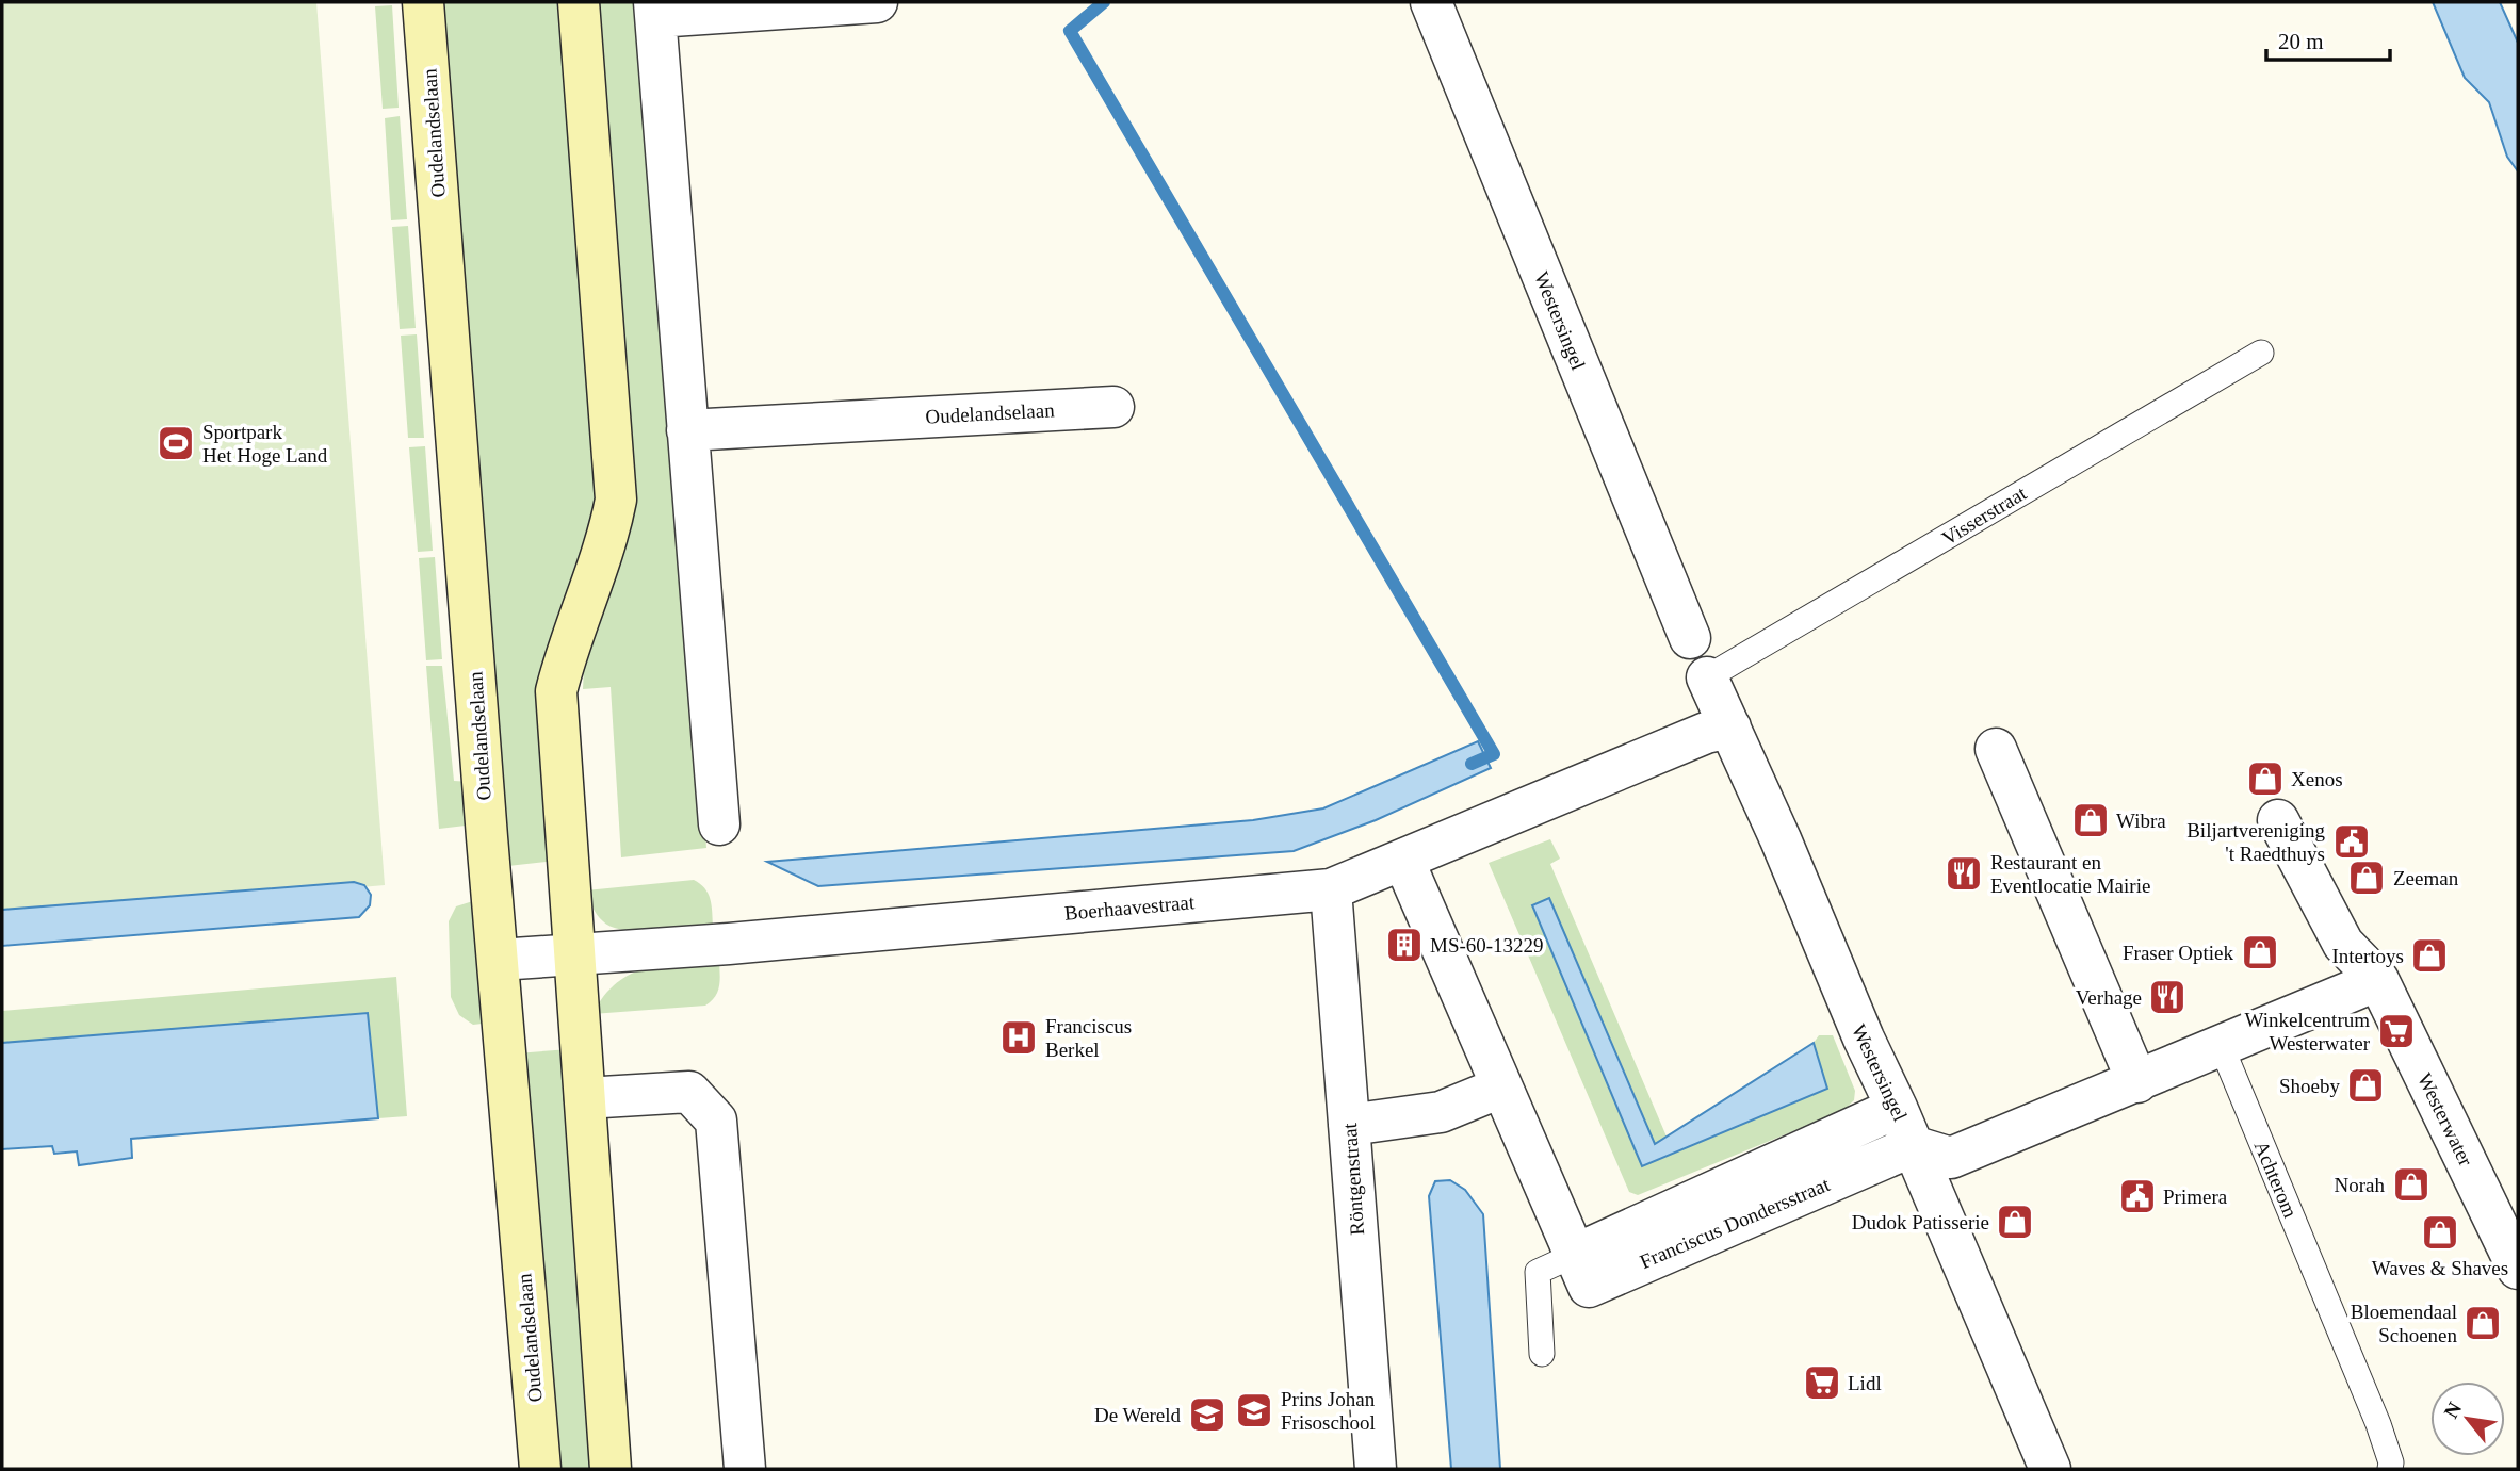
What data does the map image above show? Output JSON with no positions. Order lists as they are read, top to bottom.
{
  "streets": {
    "street": [
      "Oudelandselaan",
      "Westersingel",
      "Boerhaavestraat",
      "Westerwater",
      "Röntgenstraat",
      "Franciscus Dondersstraat"
    ],
    "lane": ["Visserstraat", "Achterom"]
  },
  "crossings": [
    ["Oudelandselaan", "Boerhaavestraat"],
    ["Westersingel", "Visserstraat"],
    ["Westersingel", "Boerhaavestraat"],
    ["Westersingel", "Franciscus Dondersstraat"],
    ["Boerhaavestraat", "Röntgenstraat"],
    ["Boerhaavestraat", "Franciscus Dondersstraat"]
  ],
  "places": {
    "sports": ["Sportpark Het Hoge Land"],
    "shop": [
      "Xenos",
      "Wibra",
      "Zeeman",
      "Fraser Optiek",
      "Intertoys",
      "Shoeby",
      "Norah",
      "Dudok Patisserie",
      "Waves & Shaves",
      "Bloemendaal Schoenen"
    ],
    "public building": ["Biljartvereniging 't Raedthuys", "Primera"],
    "restaurant": ["Restaurant en Eventlocatie Mairie", "Verhage"],
    "building": ["MS-60-13229"],
    "supermarket": ["Winkelcentrum Westerwater", "Lidl"],
    "hospital": ["Franciscus Berkel"],
    "school or university": ["Prins Johan Frisoschool", "De Wereld"]
  },
  "scale_bar": "20 m",
  "north": "top left"
}
